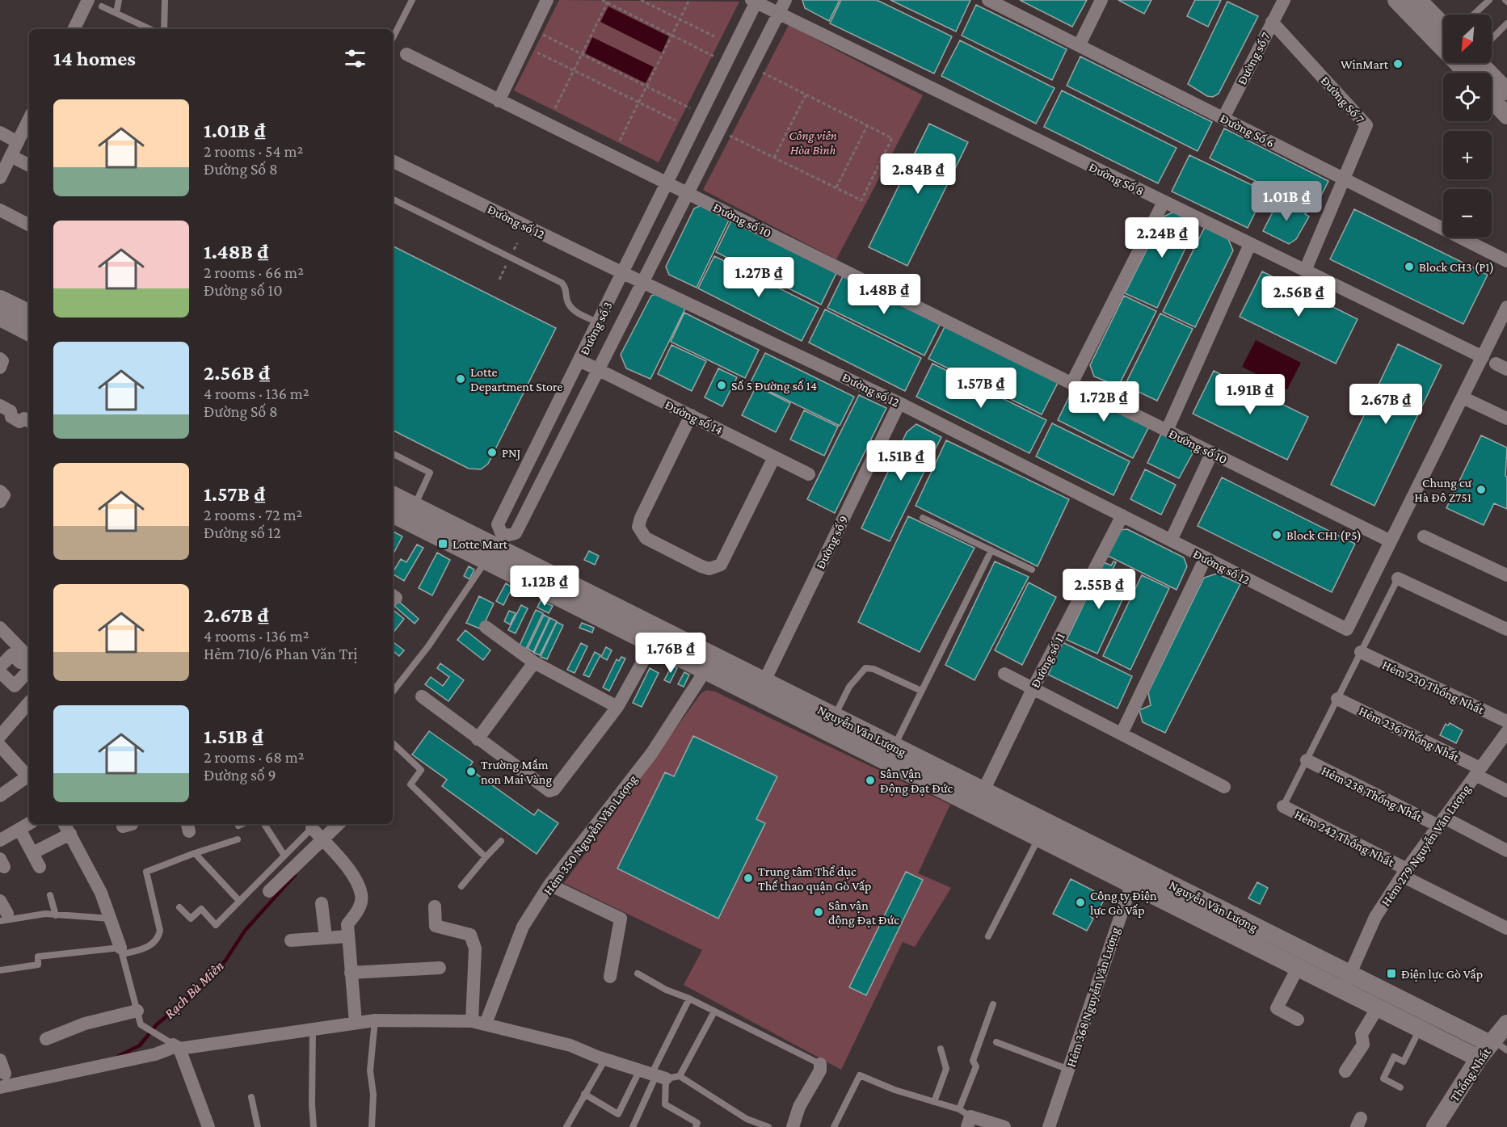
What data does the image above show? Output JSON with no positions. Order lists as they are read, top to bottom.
{
  "streets": {
    "street": [
      "Đường số 7",
      "Đường Số 7",
      "Đường Số 6",
      "Đường Số 8",
      "Đường số 10",
      "Đường số 12",
      "Đường số 3",
      "Đường số 14",
      "Đường số 9",
      "Đường số 11",
      "Hẻm 230 Thống Nhất",
      "Nguyễn Văn Lượng",
      "Hẻm 236 Thống Nhất",
      "Hẻm 238 Thống Nhất",
      "Hẻm 350 Nguyễn Văn Lượng",
      "Hẻm 242 Thống Nhất",
      "Hẻm 279 Nguyễn Văn Lượng",
      "Hẻm 368 Nguyễn Văn Lượng",
      "Thống Nhất"
    ]
  },
  "crossings": [
    ["Đường số 7", "Đường Số 7"],
    ["Đường số 7", "Đường Số 6"],
    ["Đường Số 7", "Đường Số 6"],
    ["Đường Số 7", "Đường Số 8"],
    ["Đường Số 8", "Đường số 3"],
    ["Đường số 10", "Đường số 12"],
    ["Đường số 10", "Đường số 3"],
    ["Đường số 12", "Đường số 3"],
    ["Đường số 12", "Đường số 9"],
    ["Đường số 12", "Đường số 11"],
    ["Đường số 3", "Đường số 14"],
    ["Đường số 3", "Nguyễn Văn Lượng"],
    ["Đường số 9", "Nguyễn Văn Lượng"],
    ["Đường số 11", "Nguyễn Văn Lượng"],
    ["Nguyễn Văn Lượng", "Hẻm 350 Nguyễn Văn Lượng"],
    ["Nguyễn Văn Lượng", "Hẻm 279 Nguyễn Văn Lượng"],
    ["Nguyễn Văn Lượng", "Hẻm 368 Nguyễn Văn Lượng"],
    ["Nguyễn Văn Lượng", "Thống Nhất"],
    ["Hẻm 236 Thống Nhất", "Hẻm 279 Nguyễn Văn Lượng"],
    ["Hẻm 238 Thống Nhất", "Hẻm 279 Nguyễn Văn Lượng"],
    ["Hẻm 242 Thống Nhất", "Hẻm 279 Nguyễn Văn Lượng"]
  ],
  "water": ["Rạch Bà Miên"],
  "parks": ["Công viên Hòa Bình"],
  "places": {
    "other": [
      "WinMart",
      "Block CH3 (P1)",
      "Lotte Department Store",
      "Số 5 Đường số 14",
      "PNJ",
      "Chung cư Hà Đô Z751",
      "Block CH1 (P5)",
      "Trường Mầm non Mai Vàng",
      "Sân Vận Động Đạt Đức",
      "Trung tâm Thể dục Thể thao quận Gò Vấp",
      "Công ty Điện lực Gò Vấp",
      "Sân vận động Đạt Đức"
    ],
    "transit": ["Lotte Mart", "Điện lực Gò Vấp"]
  },
  "north": "bottom left",
  "page": {
    "map_buttons": ["+", "−"],
    "heading": "14 homes",
    "list": [
      {
        "name": "1.01B ₫",
        "note": "2 rooms · 54 m² · Đường Số 8"
      },
      {
        "name": "1.48B ₫",
        "note": "2 rooms · 66 m² · Đường số 10"
      },
      {
        "name": "2.56B ₫",
        "note": "4 rooms · 136 m² · Đường Số 8"
      },
      {
        "name": "1.57B ₫",
        "note": "2 rooms · 72 m² · Đường số 12"
      },
      {
        "name": "2.67B ₫",
        "note": "4 rooms · 136 m² · Hẻm 710/6 Phan Văn Trị"
      },
      {
        "name": "1.51B ₫",
        "note": "2 rooms · 68 m² · Đường số 9"
      }
    ],
    "price": [
      "2.84B ₫",
      "1.01B ₫",
      "2.24B ₫",
      "1.27B ₫",
      "1.48B ₫",
      "2.56B ₫",
      "1.57B ₫",
      "1.91B ₫",
      "1.72B ₫",
      "2.67B ₫",
      "1.51B ₫",
      "1.12B ₫",
      "2.55B ₫",
      "1.76B ₫"
    ]
  }
}
